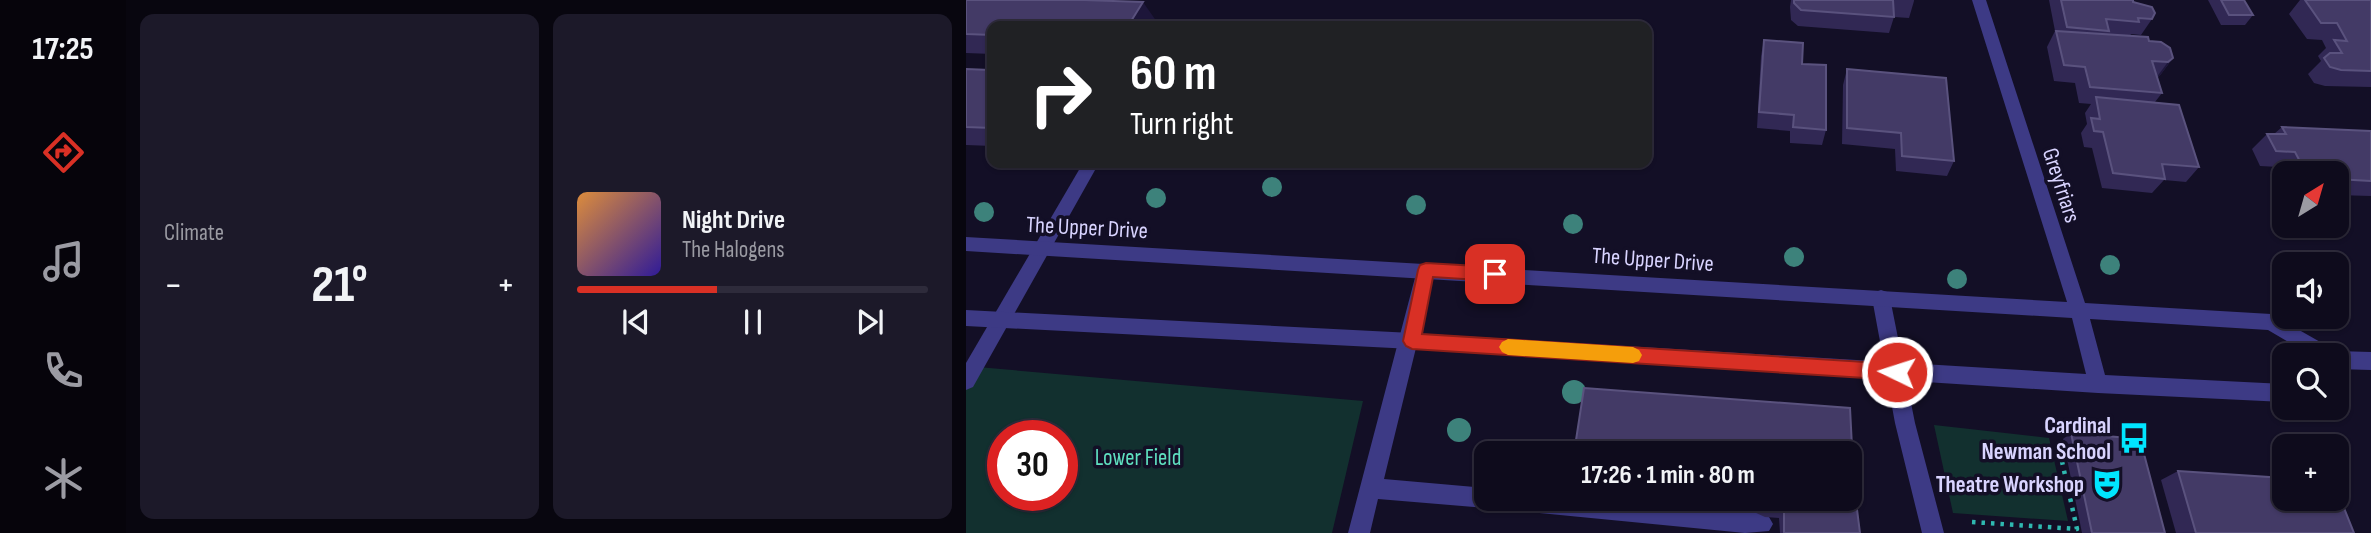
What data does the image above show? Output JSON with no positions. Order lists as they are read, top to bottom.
{
  "streets": {
    "street": ["Greyfriars", "The Upper Drive"]
  },
  "crossings": [
    ["Greyfriars", "The Upper Drive"]
  ],
  "parks": ["Lower Field"],
  "places": {
    "bus stop": ["Cardinal Newman School"],
    "theatre": ["Theatre Workshop"]
  },
  "north": "top right",
  "page": {
    "tabs": "17:25",
    "tile": "Climate",
    "turn": ["60 m", "Turn right"],
    "map_buttons": "+",
    "song": ["Night Drive", "The Halogens"],
    "heat": ["−", "21°", "+"],
    "limit": "30",
    "trip": "17:26 · 1 min · 80 m"
  }
}
